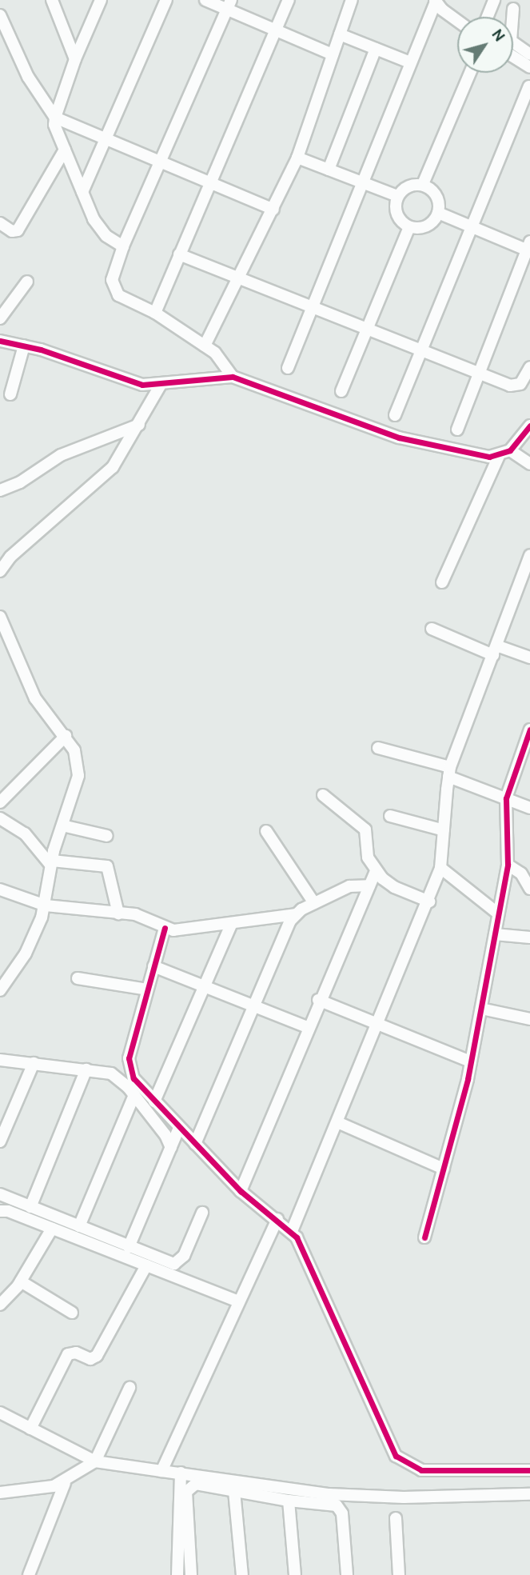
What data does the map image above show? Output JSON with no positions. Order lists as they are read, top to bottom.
{
  "north": "top right"
}
